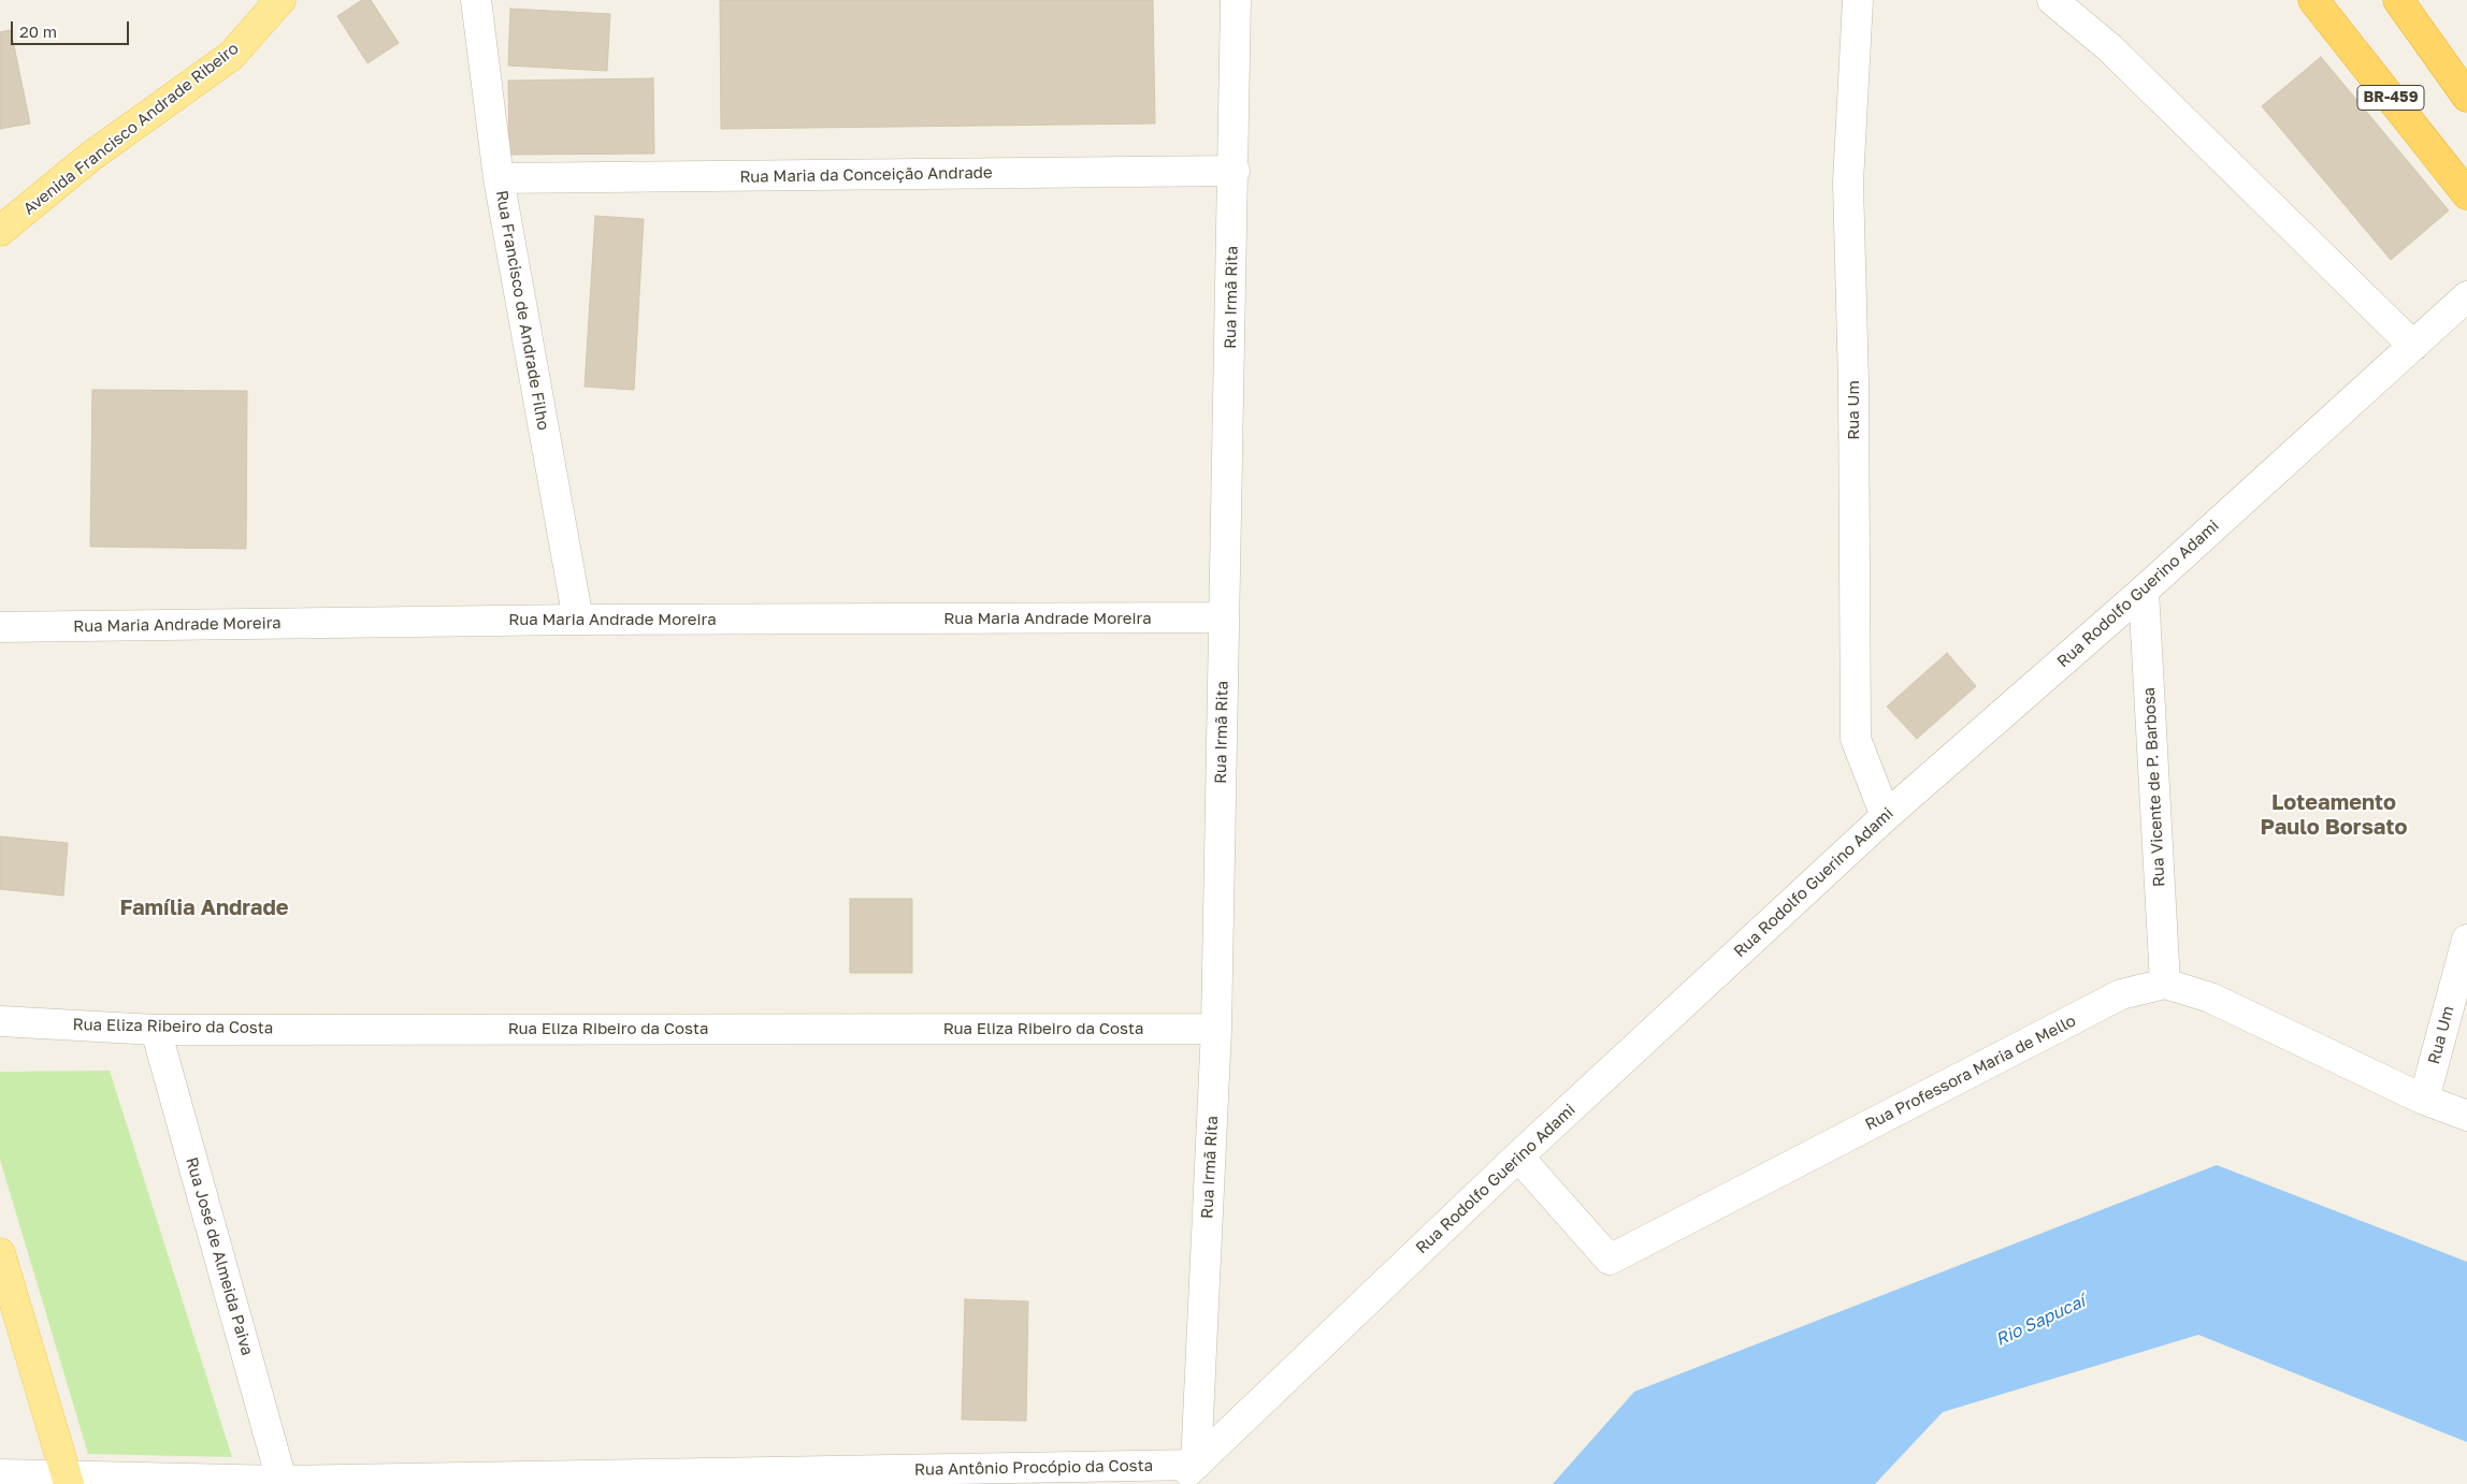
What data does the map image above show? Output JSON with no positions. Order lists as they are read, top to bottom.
{
  "streets": {
    "highway": ["BR-459"],
    "main road": ["Avenida Francisco Andrade Ribeiro"],
    "street": [
      "Rua Maria da Conceição Andrade",
      "Rua Irmã Rita",
      "Rua Francisco de Andrade Filho",
      "Rua Um",
      "Rua Rodolfo Guerino Adami",
      "Rua Maria Andrade Moreira",
      "Rua Vicente de P. Barbosa",
      "Rua Eliza Ribeiro da Costa",
      "Rua Professora Maria de Mello",
      "Rua José de Almeida Paiva",
      "Rua Antônio Procópio da Costa"
    ]
  },
  "crossings": [
    ["Rua Maria da Conceição Andrade", "Rua Irmã Rita"],
    ["Rua Maria da Conceição Andrade", "Rua Francisco de Andrade Filho"],
    ["Rua Irmã Rita", "Rua Rodolfo Guerino Adami"],
    ["Rua Irmã Rita", "Rua Maria Andrade Moreira"],
    ["Rua Irmã Rita", "Rua Eliza Ribeiro da Costa"],
    ["Rua Irmã Rita", "Rua Antônio Procópio da Costa"],
    ["Rua Francisco de Andrade Filho", "Rua Maria Andrade Moreira"],
    ["Rua Um", "Rua Rodolfo Guerino Adami"],
    ["Rua Rodolfo Guerino Adami", "Rua Vicente de P. Barbosa"],
    ["Rua Rodolfo Guerino Adami", "Rua Professora Maria de Mello"],
    ["Rua Rodolfo Guerino Adami", "Rua Antônio Procópio da Costa"],
    ["Rua Vicente de P. Barbosa", "Rua Professora Maria de Mello"],
    ["Rua Eliza Ribeiro da Costa", "Rua José de Almeida Paiva"],
    ["Rua José de Almeida Paiva", "Rua Antônio Procópio da Costa"]
  ],
  "districts": ["Loteamento Paulo Borsato", "Família Andrade"],
  "water": ["Rio Sapucaí"],
  "scale_bar": "20 m"
}
